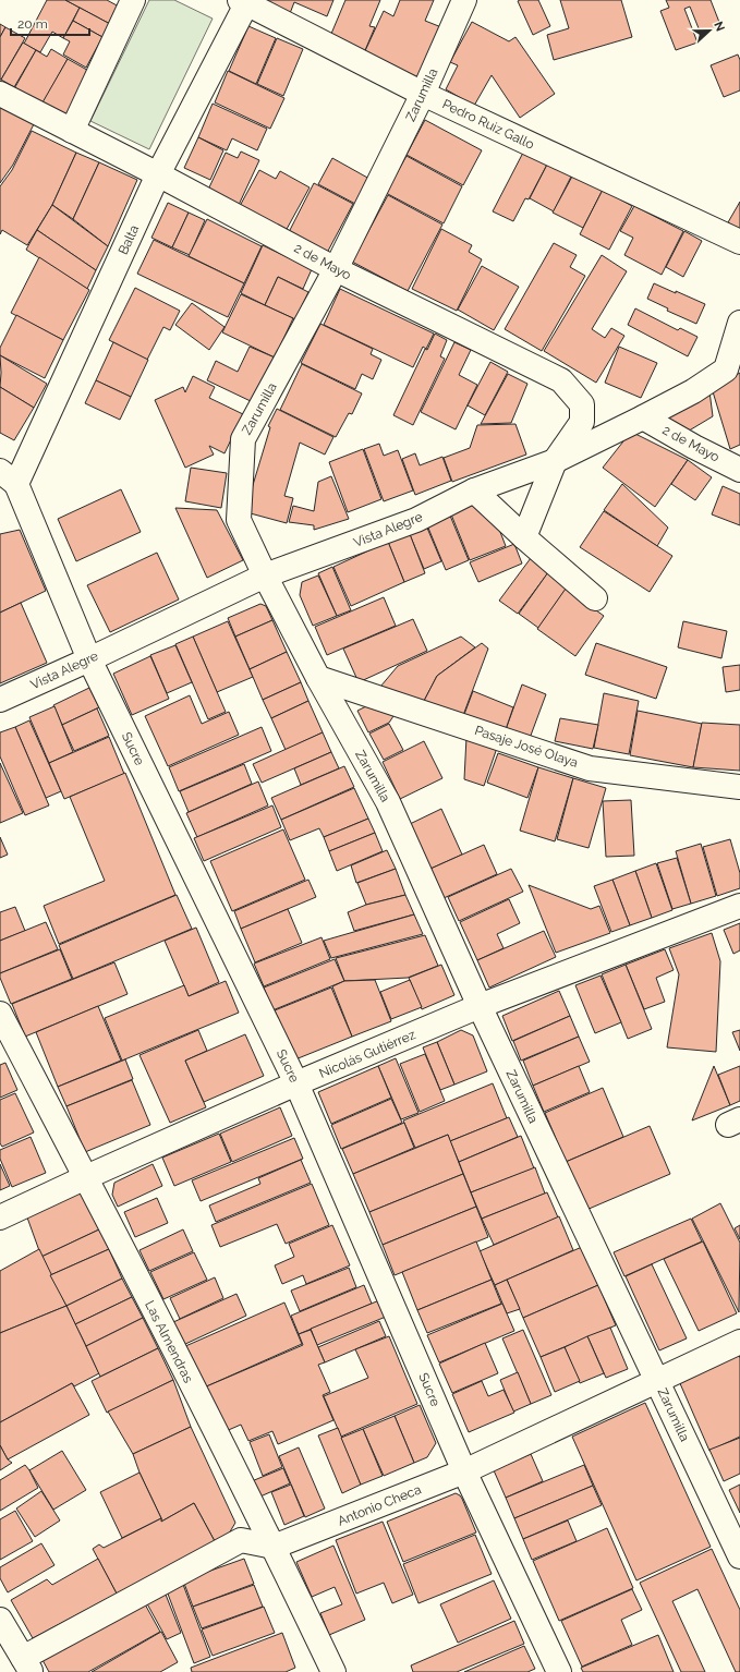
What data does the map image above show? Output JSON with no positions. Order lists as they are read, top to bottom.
{
  "streets": {
    "street": [
      "Zarumilla",
      "Pedro Ruiz Gallo",
      "Balta",
      "2 de Mayo",
      "Vista Alegre",
      "Pasaje José Olaya",
      "Sucre",
      "Nicolás Gutiérrez",
      "Las Almendras",
      "Antonio Checa"
    ]
  },
  "crossings": [
    ["Zarumilla", "Pedro Ruiz Gallo"],
    ["Zarumilla", "2 de Mayo"],
    ["Zarumilla", "Vista Alegre"],
    ["Zarumilla", "Pasaje José Olaya"],
    ["Zarumilla", "Nicolás Gutiérrez"],
    ["Zarumilla", "Antonio Checa"],
    ["Pedro Ruiz Gallo", "Balta"],
    ["Balta", "2 de Mayo"],
    ["Balta", "Sucre"],
    ["2 de Mayo", "Vista Alegre"],
    ["Vista Alegre", "Sucre"],
    ["Sucre", "Nicolás Gutiérrez"],
    ["Sucre", "Antonio Checa"],
    ["Nicolás Gutiérrez", "Las Almendras"],
    ["Las Almendras", "Antonio Checa"]
  ],
  "scale_bar": "20 m",
  "north": "right"
}
